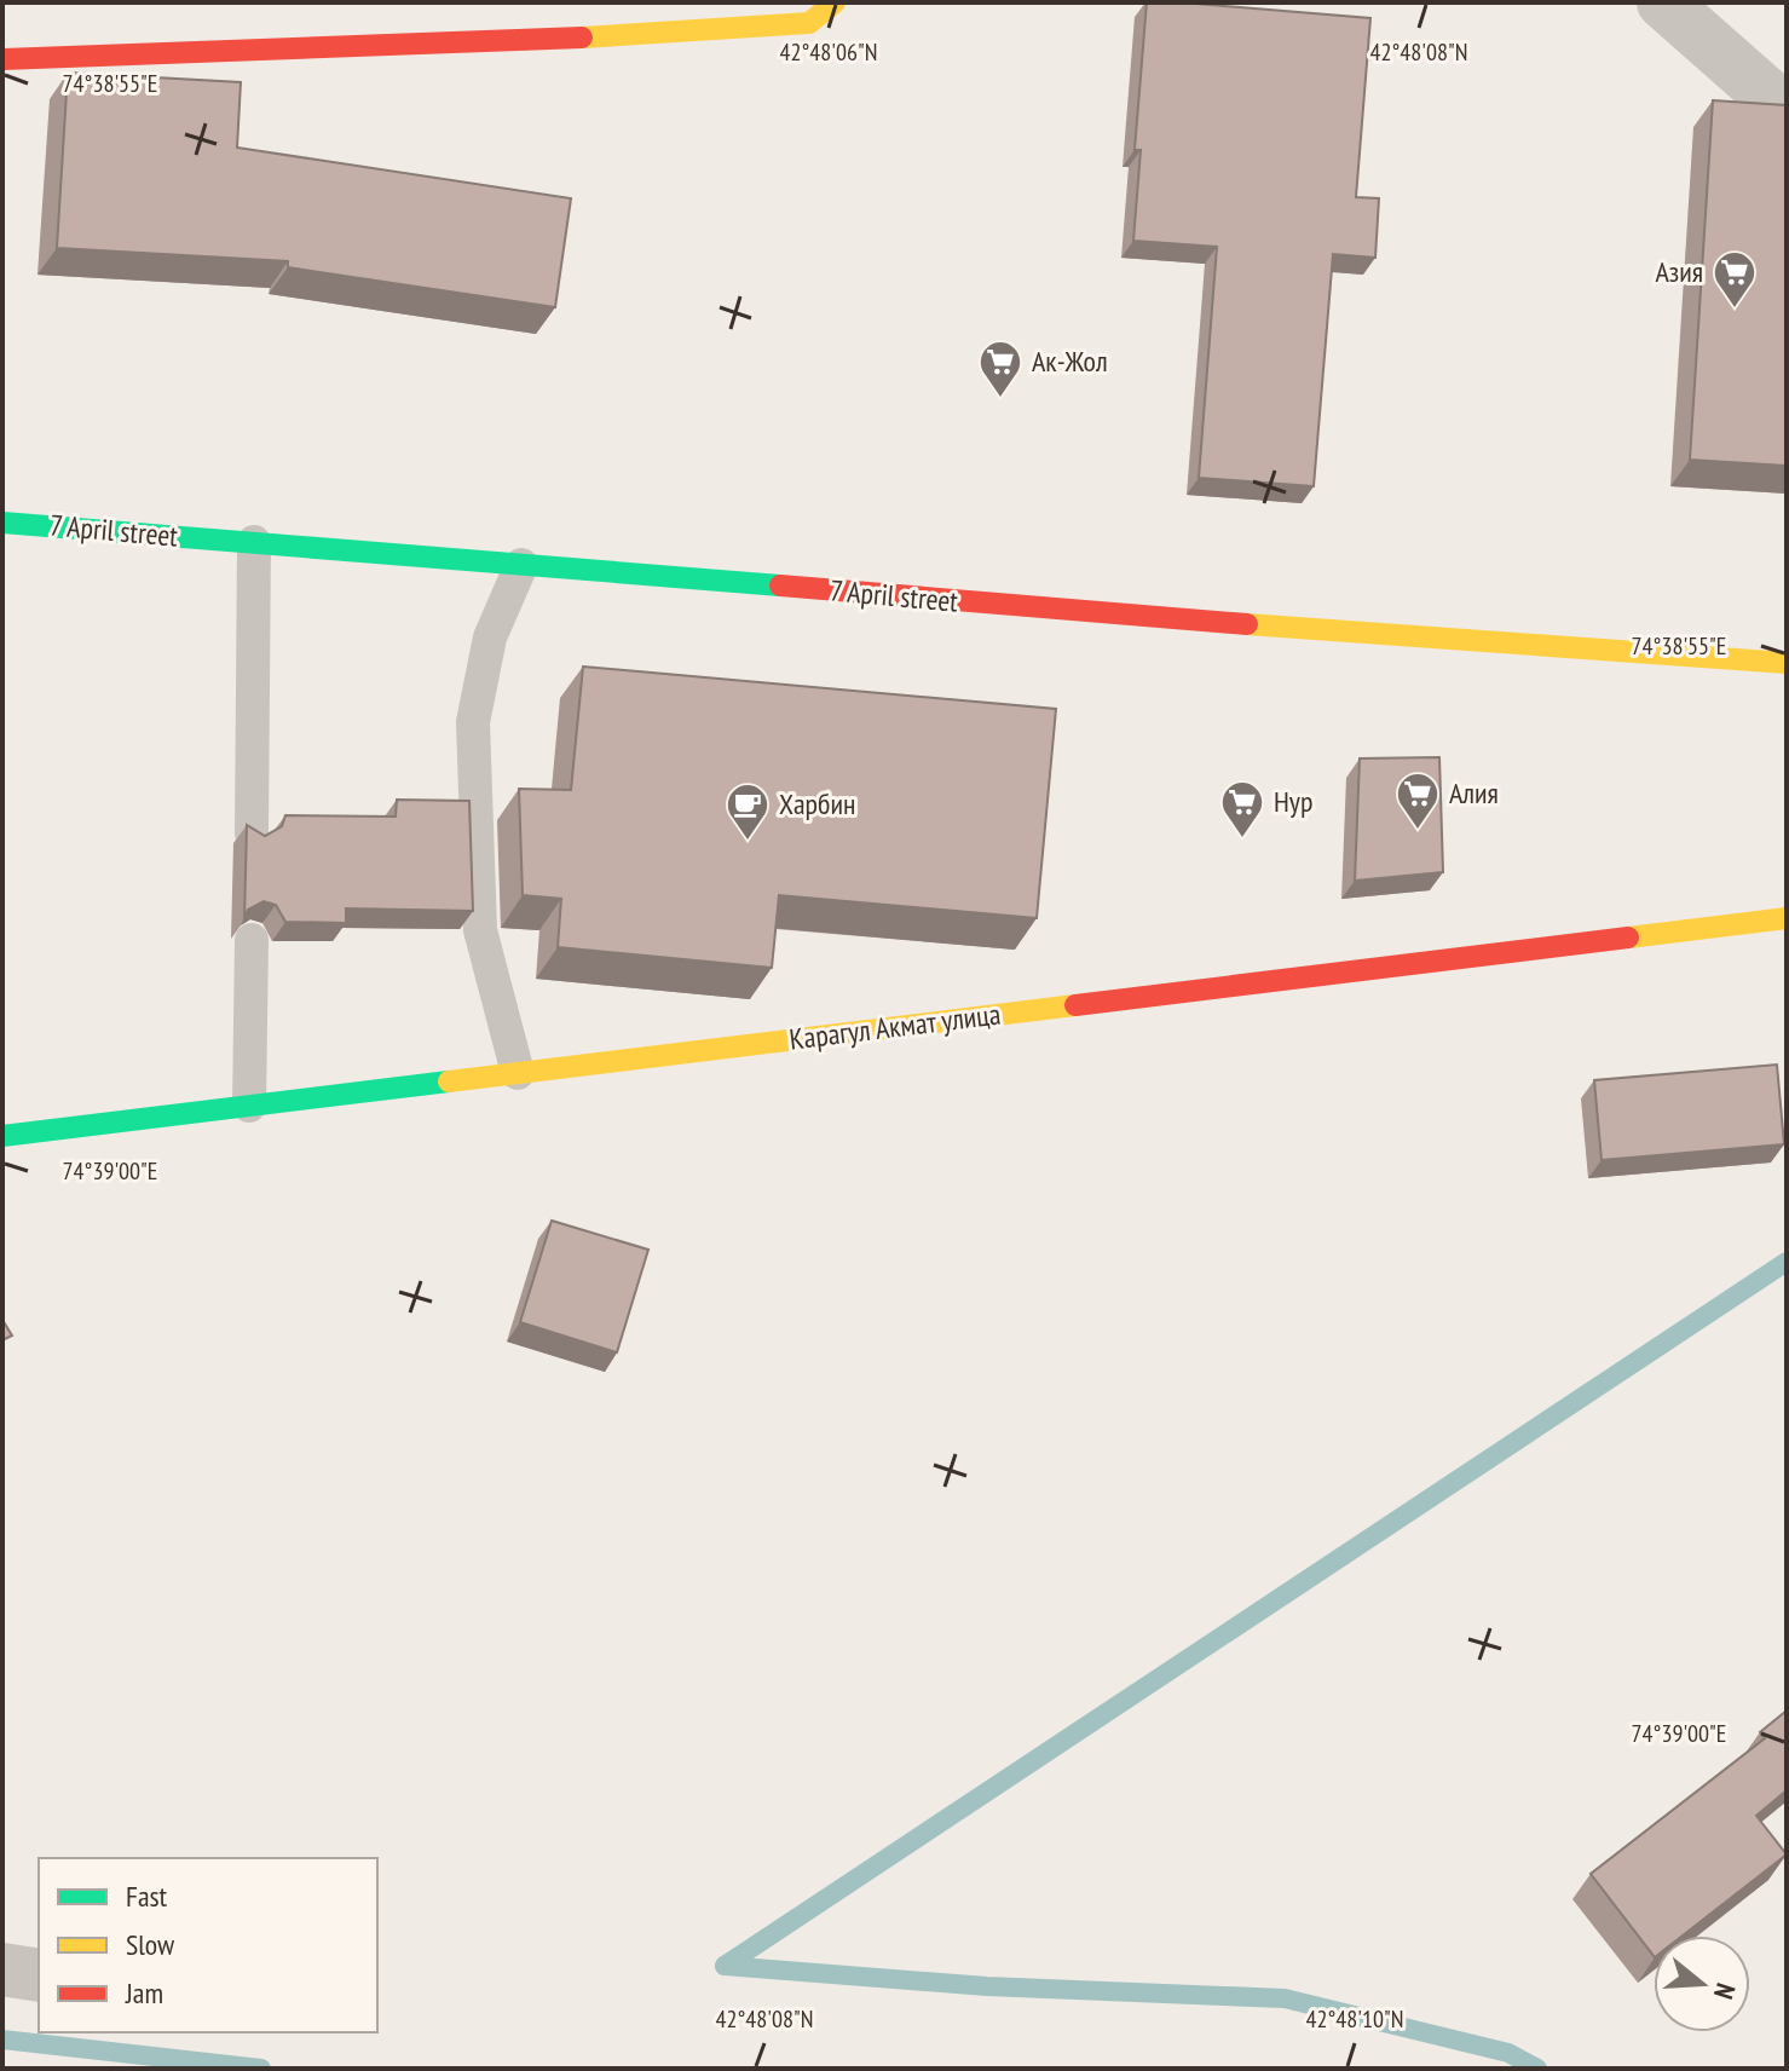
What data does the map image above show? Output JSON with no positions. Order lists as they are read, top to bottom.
{
  "streets": {
    "street": ["7 April street", "Карагул Акмат улица"]
  },
  "places": {
    "supermarket": [
      "Азия",
      "Ак-Жол",
      "Алия",
      "Нур"
    ],
    "cafe": ["Харбин"]
  },
  "legend": ["Fast", "Slow", "Jam"],
  "north": "right",
  "coordinates": [
    "42°48'06\"N",
    "42°48'08\"N",
    "74°38'55\"E",
    "74°39'00\"E",
    "42°48'10\"N"
  ]
}
